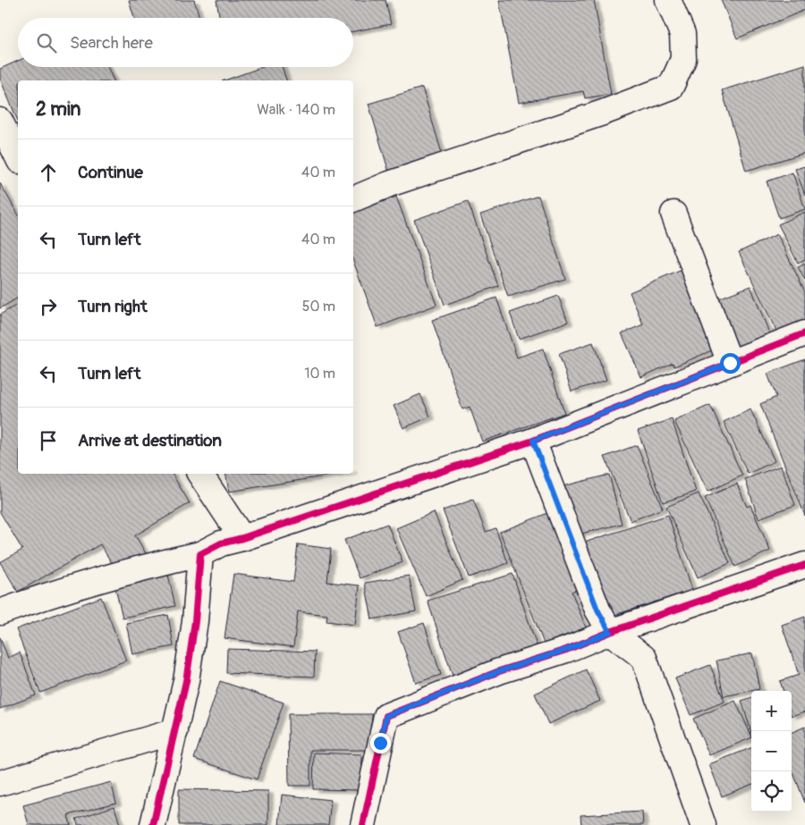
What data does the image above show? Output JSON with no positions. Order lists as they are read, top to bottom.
{
  "page": {
    "search": "Search here",
    "heading": ["2 min", "Walk · 140 m"],
    "list": [
      ["Continue", "40 m"],
      ["Turn left", "40 m"],
      ["Turn right", "50 m"],
      ["Turn left", "10 m"],
      "Arrive at destination"
    ],
    "map_buttons": ["+", "−"]
  }
}
